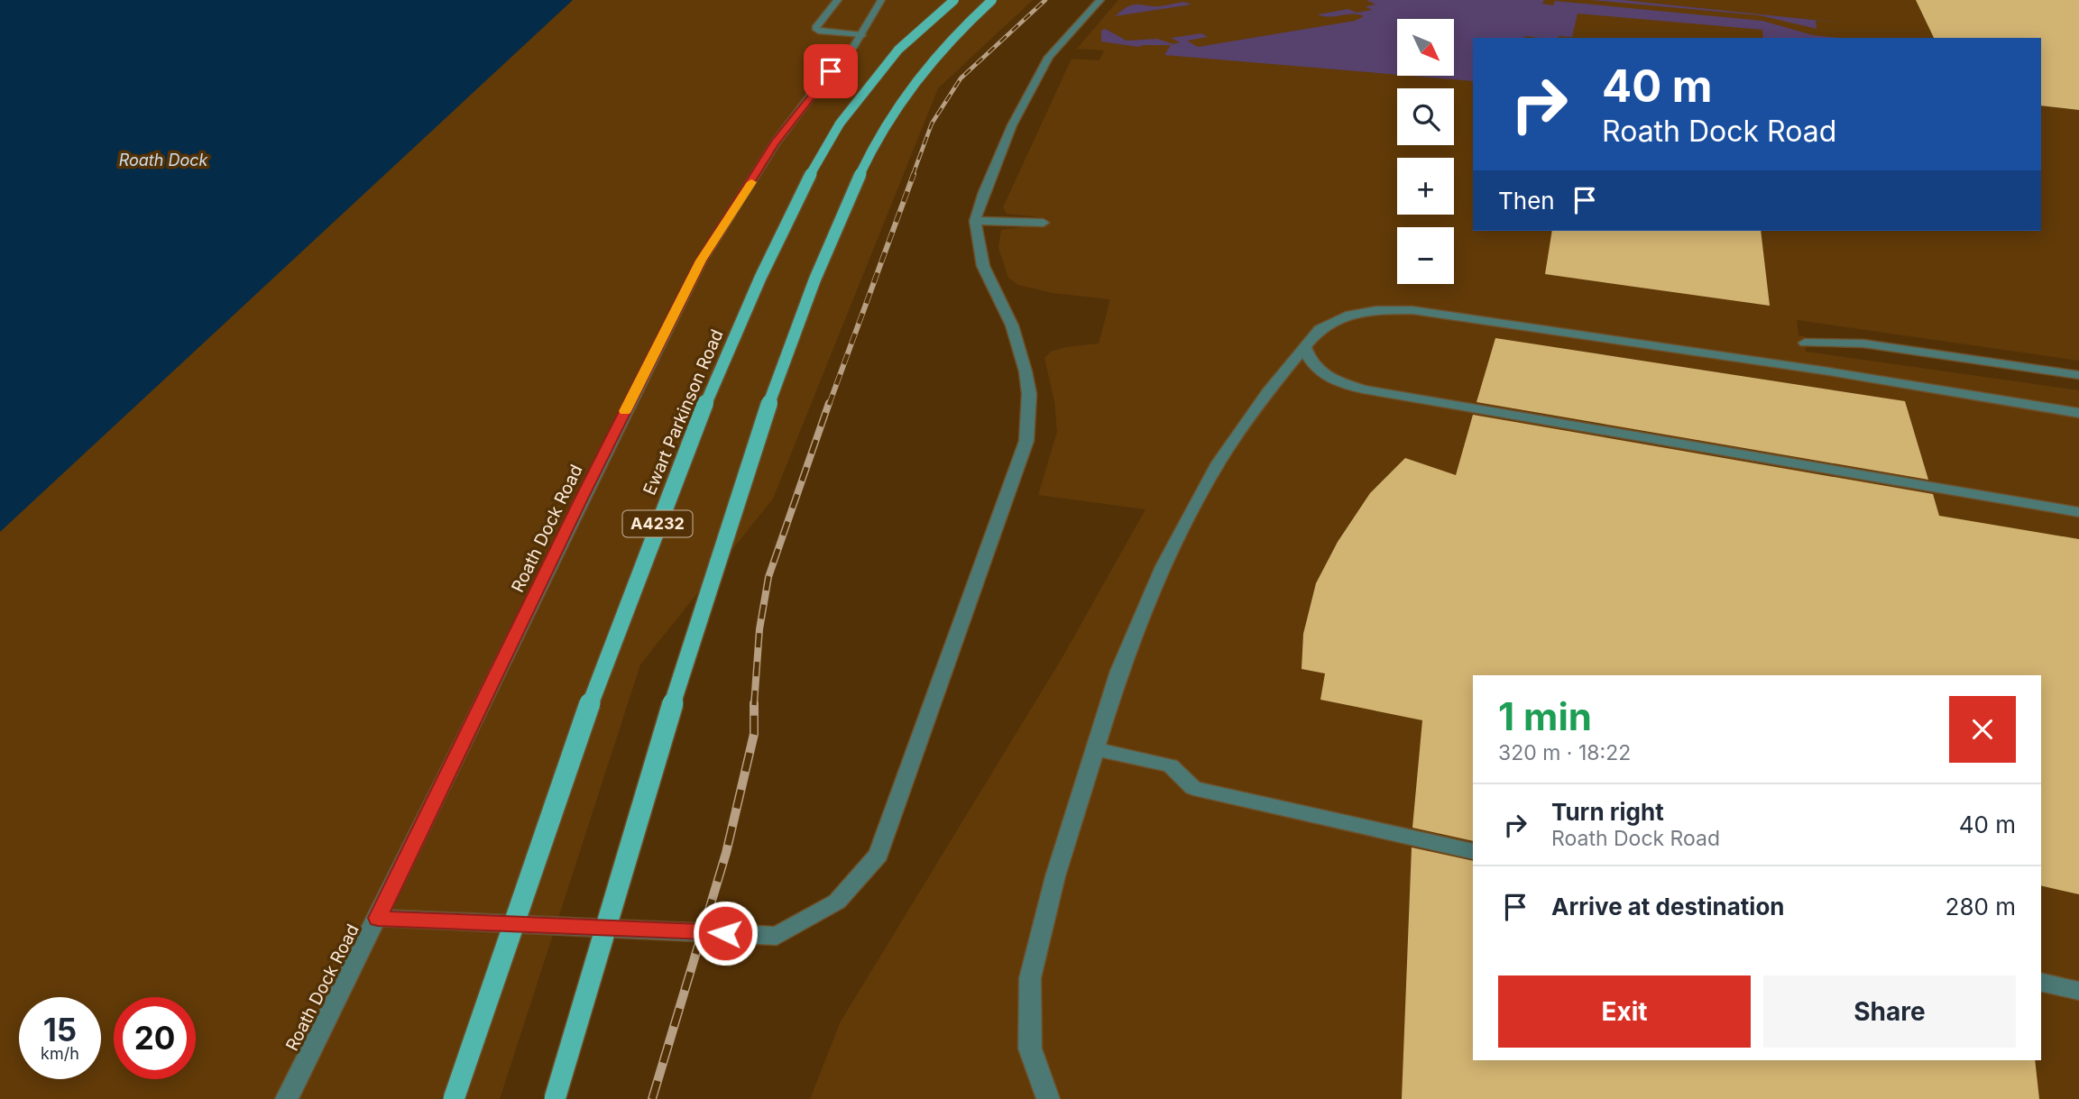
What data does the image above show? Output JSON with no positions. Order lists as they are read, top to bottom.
{
  "streets": {
    "main road": ["Ewart Parkinson Road", "A4232"],
    "street": ["Roath Dock Road"]
  },
  "water": ["Roath Dock"],
  "north": "bottom right",
  "page": {
    "map_buttons": ["+", "−"],
    "turn": ["40 m", "Roath Dock Road"],
    "then": "Then",
    "heading": ["1 min", "320 m · 18:22"],
    "list": [
      {
        "name": "Turn right",
        "note": "Roath Dock Road",
        "value": "40 m"
      },
      {
        "name": "Arrive at destination",
        "value": "280 m"
      }
    ],
    "buttons": ["Exit", "Share"],
    "speed": "15 km/h",
    "limit": "20"
  }
}
